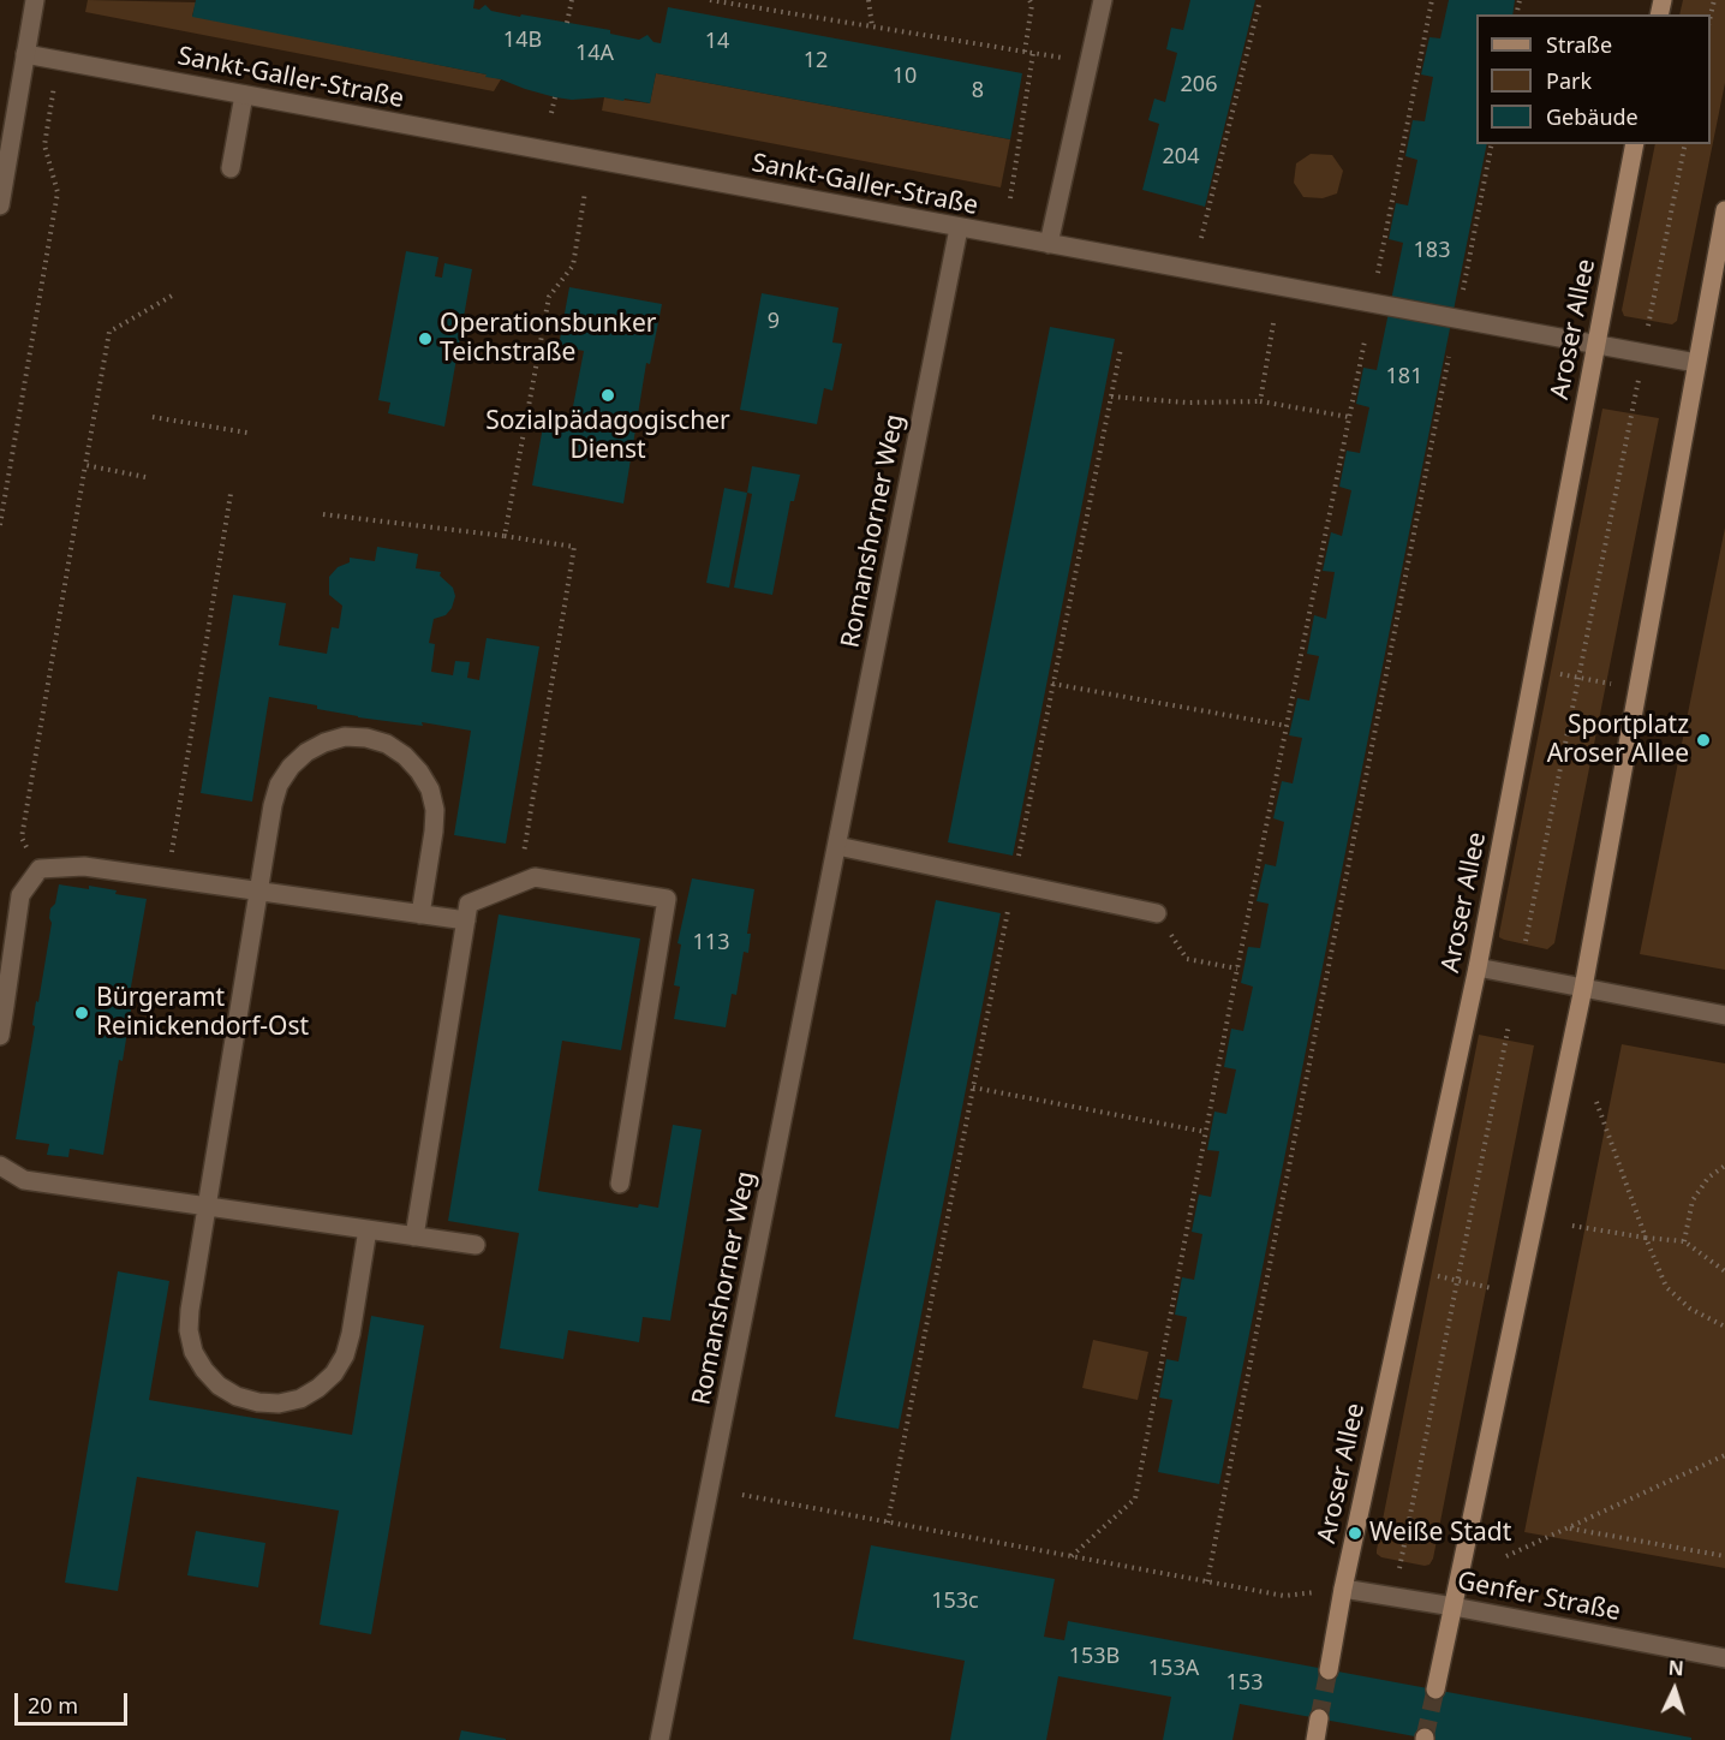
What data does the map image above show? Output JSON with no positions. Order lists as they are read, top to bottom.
{
  "streets": {
    "main road": ["Aroser Allee"],
    "street": ["Sankt-Galler-Straße", "Romanshorner Weg", "Genfer Straße"]
  },
  "crossings": [
    ["Sankt-Galler-Straße", "Aroser Allee"],
    ["Sankt-Galler-Straße", "Romanshorner Weg"],
    ["Aroser Allee", "Genfer Straße"]
  ],
  "places": [
    "Operationsbunker Teichstraße",
    "Sozialpädagogischer Dienst",
    "Sportplatz Aroser Allee",
    "Bürgeramt Reinickendorf-Ost",
    "Weiße Stadt"
  ],
  "house_numbers": [
    "14B",
    "14",
    "14A",
    "12",
    "10",
    "206",
    "8",
    "204",
    "183",
    "9",
    "181",
    "113",
    "153c",
    "153B",
    "153A",
    "153"
  ],
  "legend": ["Straße", "Park", "Gebäude"],
  "scale_bar": "20 m",
  "north": "top"
}
